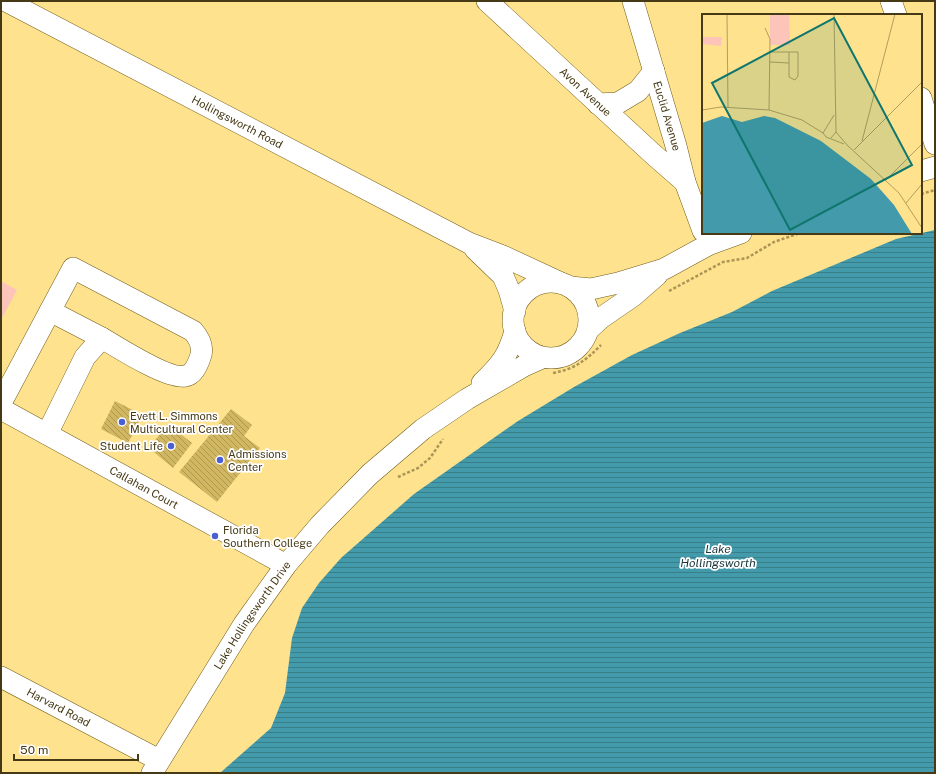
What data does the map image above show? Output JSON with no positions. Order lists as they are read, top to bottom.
{
  "streets": {
    "street": [
      "Avon Avenue",
      "Euclid Avenue",
      "Hollingsworth Road",
      "Callahan Court",
      "Lake Hollingsworth Drive",
      "Harvard Road"
    ]
  },
  "crossings": [
    ["Avon Avenue", "Euclid Avenue"],
    ["Hollingsworth Road", "Lake Hollingsworth Drive"],
    ["Callahan Court", "Lake Hollingsworth Drive"],
    ["Lake Hollingsworth Drive", "Harvard Road"]
  ],
  "water": ["Lake Hollingsworth"],
  "places": [
    "Evett L. Simmons Multicultural Center",
    "Student Life",
    "Admissions Center",
    "Florida Southern College"
  ],
  "scale_bar": "50 m"
}
